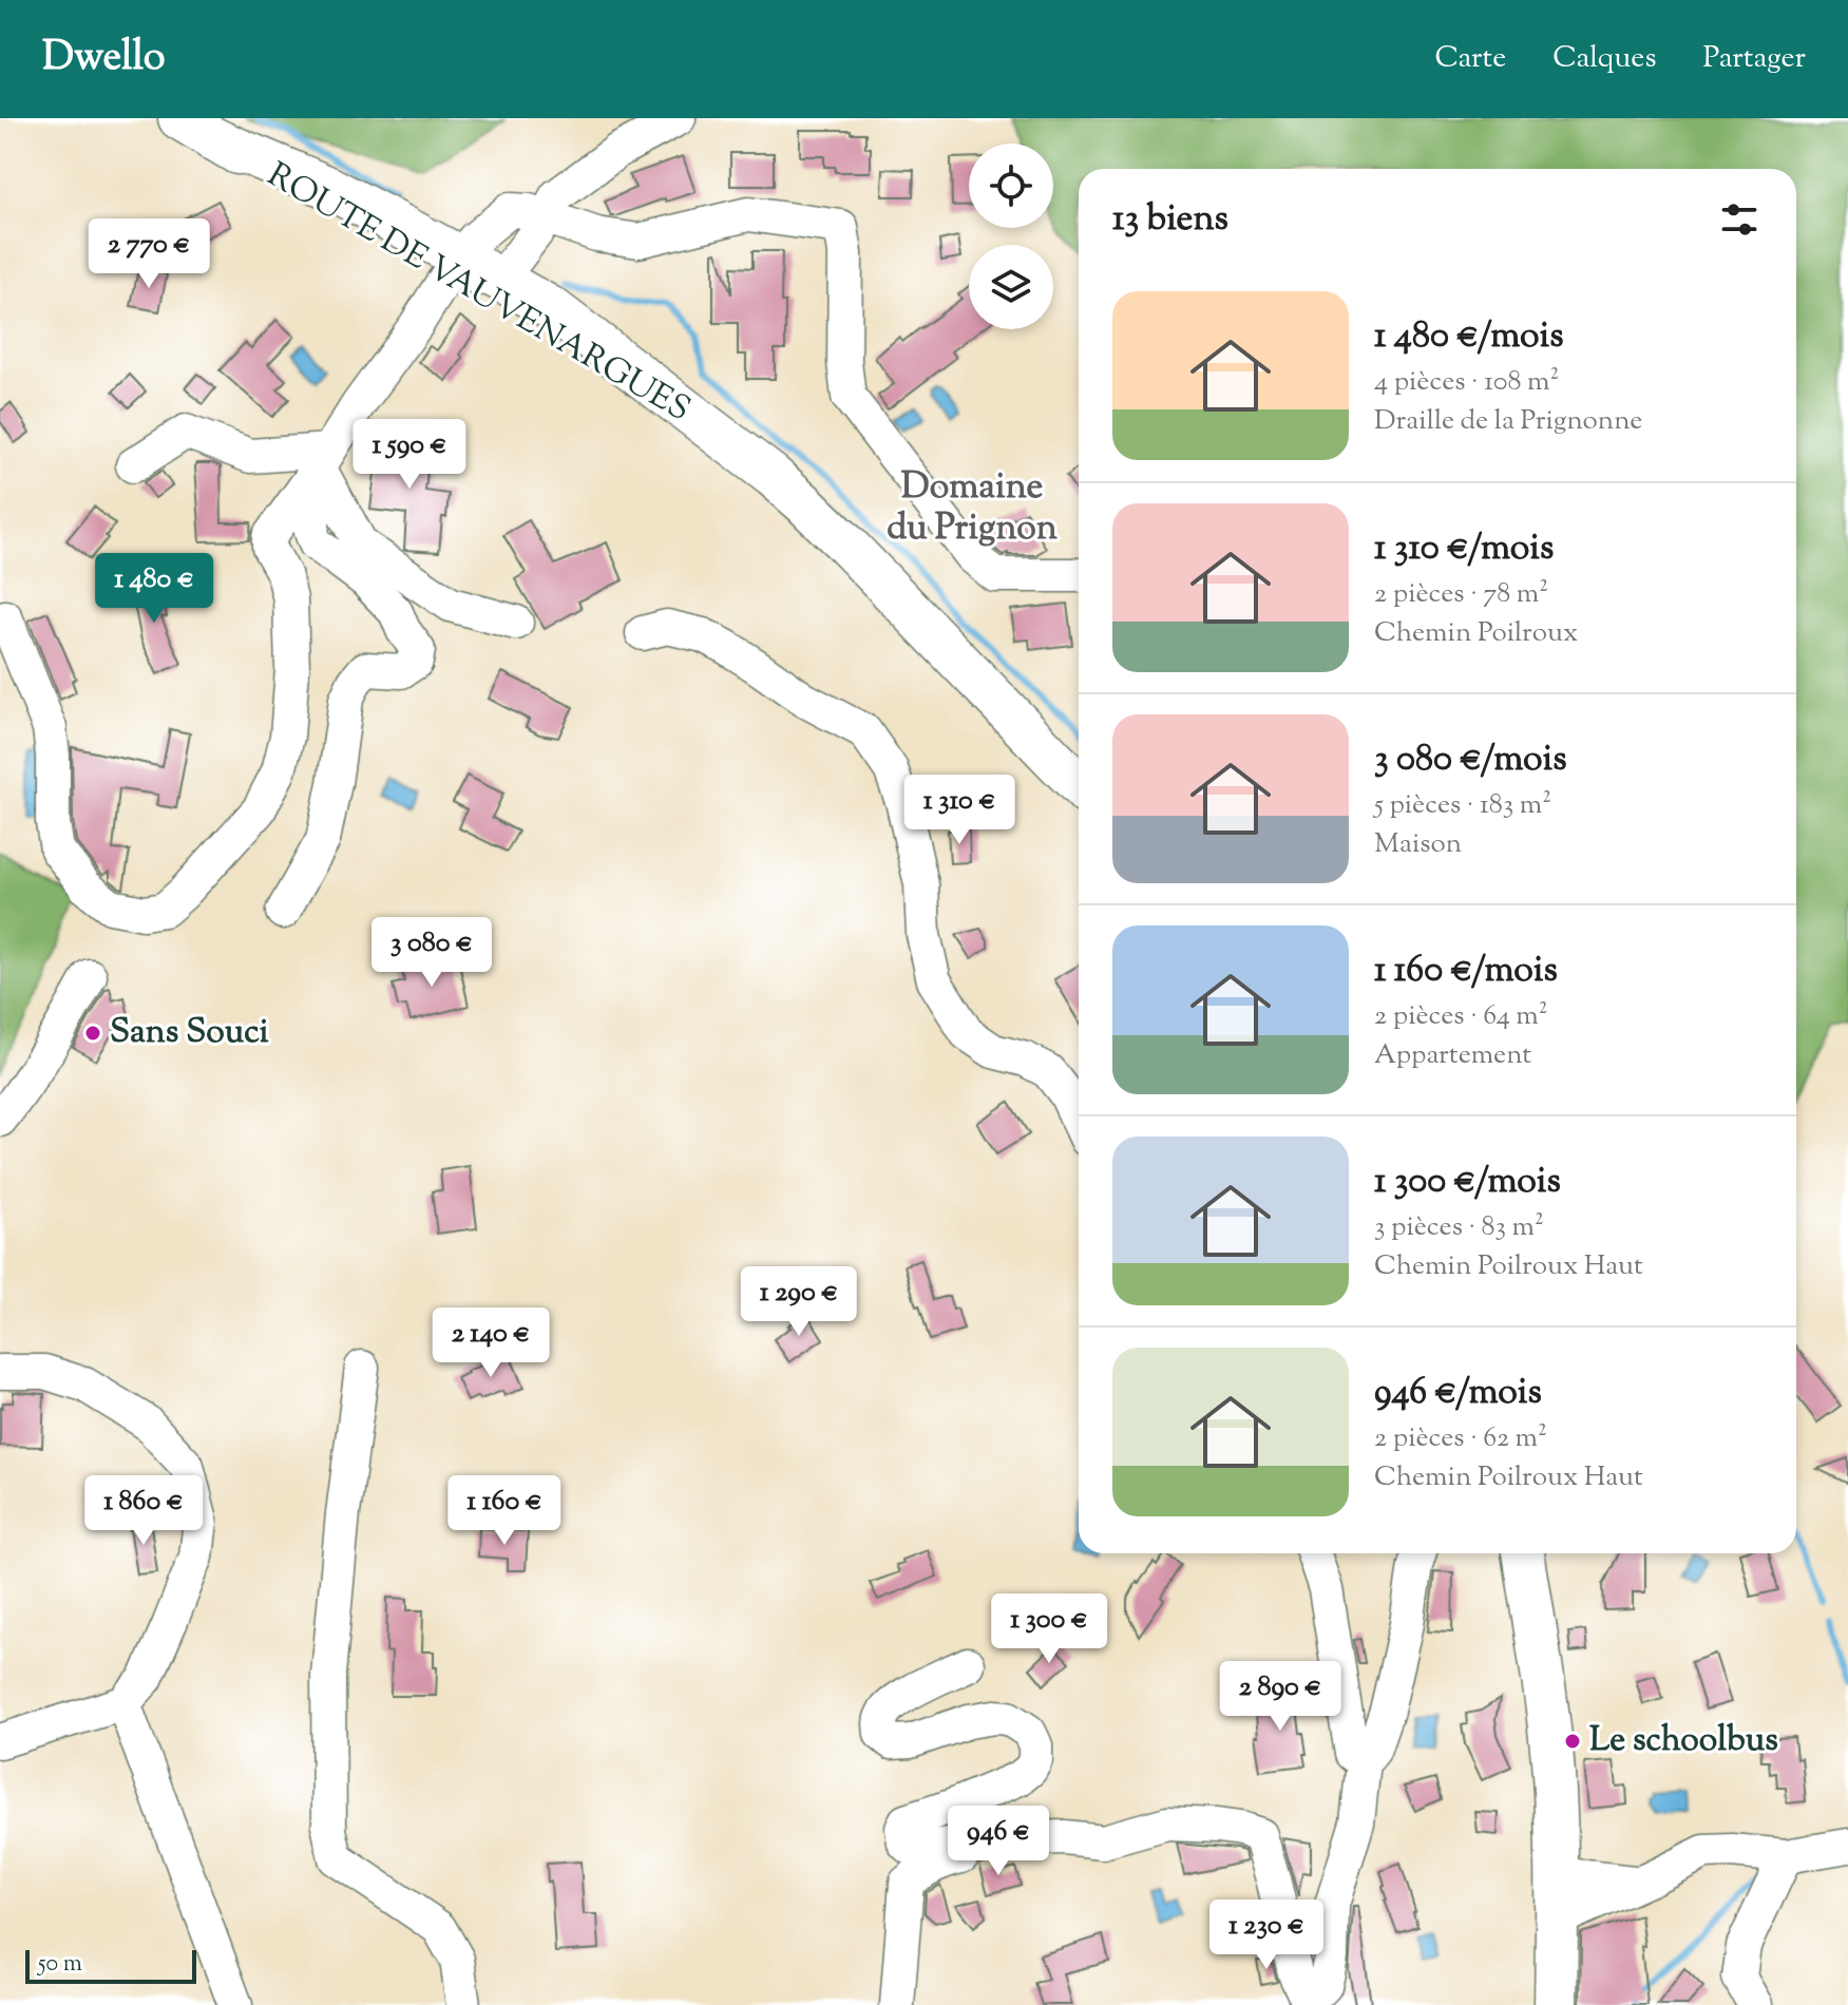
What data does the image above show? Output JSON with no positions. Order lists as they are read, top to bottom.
{
  "streets": {
    "main road": ["ROUTE DE VAUVENARGUES"]
  },
  "districts": ["Domaine du Prignon"],
  "places": ["Sans Souci", "Le schoolbus"],
  "scale_bar": "50 m",
  "page": {
    "header": "Dwello",
    "nav": ["Carte", "Calques", "Partager"],
    "heading": "13 biens",
    "price": [
      "2 770 €",
      "1 590 €",
      "1 480 €",
      "1 310 €",
      "3 080 €",
      "1 290 €",
      "2 140 €",
      "1 860 €",
      "1 160 €",
      "1 300 €",
      "2 890 €",
      "946 €",
      "1 230 €"
    ],
    "list": [
      {
        "name": "1 480 €/mois",
        "note": "4 pièces · 108 m² · Draille de la Prignonne"
      },
      {
        "name": "1 310 €/mois",
        "note": "2 pièces · 78 m² · Chemin Poilroux"
      },
      {
        "name": "3 080 €/mois",
        "note": "5 pièces · 183 m² · Maison"
      },
      {
        "name": "1 160 €/mois",
        "note": "2 pièces · 64 m² · Appartement"
      },
      {
        "name": "1 300 €/mois",
        "note": "3 pièces · 83 m² · Chemin Poilroux Haut"
      },
      {
        "name": "946 €/mois",
        "note": "2 pièces · 62 m² · Chemin Poilroux Haut"
      }
    ],
    "scale": "50 m"
  }
}
